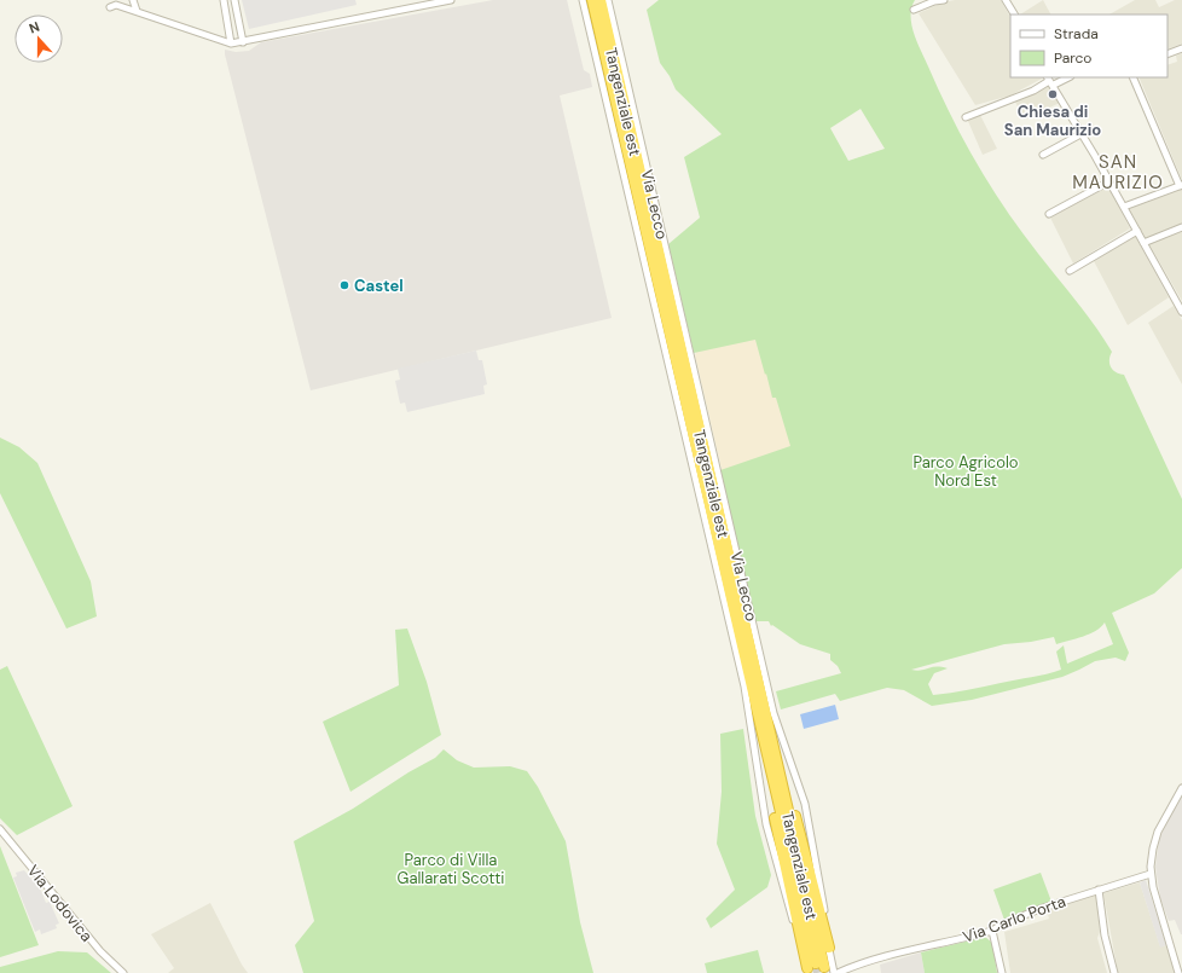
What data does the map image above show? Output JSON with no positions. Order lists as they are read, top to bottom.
{
  "streets": {
    "highway": ["Tangenziale est"],
    "street": ["Via Lecco", "Via Lodovica", "Via Carlo Porta"]
  },
  "crossings": [
    ["Tangenziale est", "Via Lecco"]
  ],
  "districts": ["SAN MAURIZIO"],
  "parks": ["Parco Agricolo Nord Est", "Parco di Villa Gallarati Scotti"],
  "places": ["Chiesa di San Maurizio", "Castel"],
  "legend": ["Strada", "Parco"],
  "north": "top"
}
